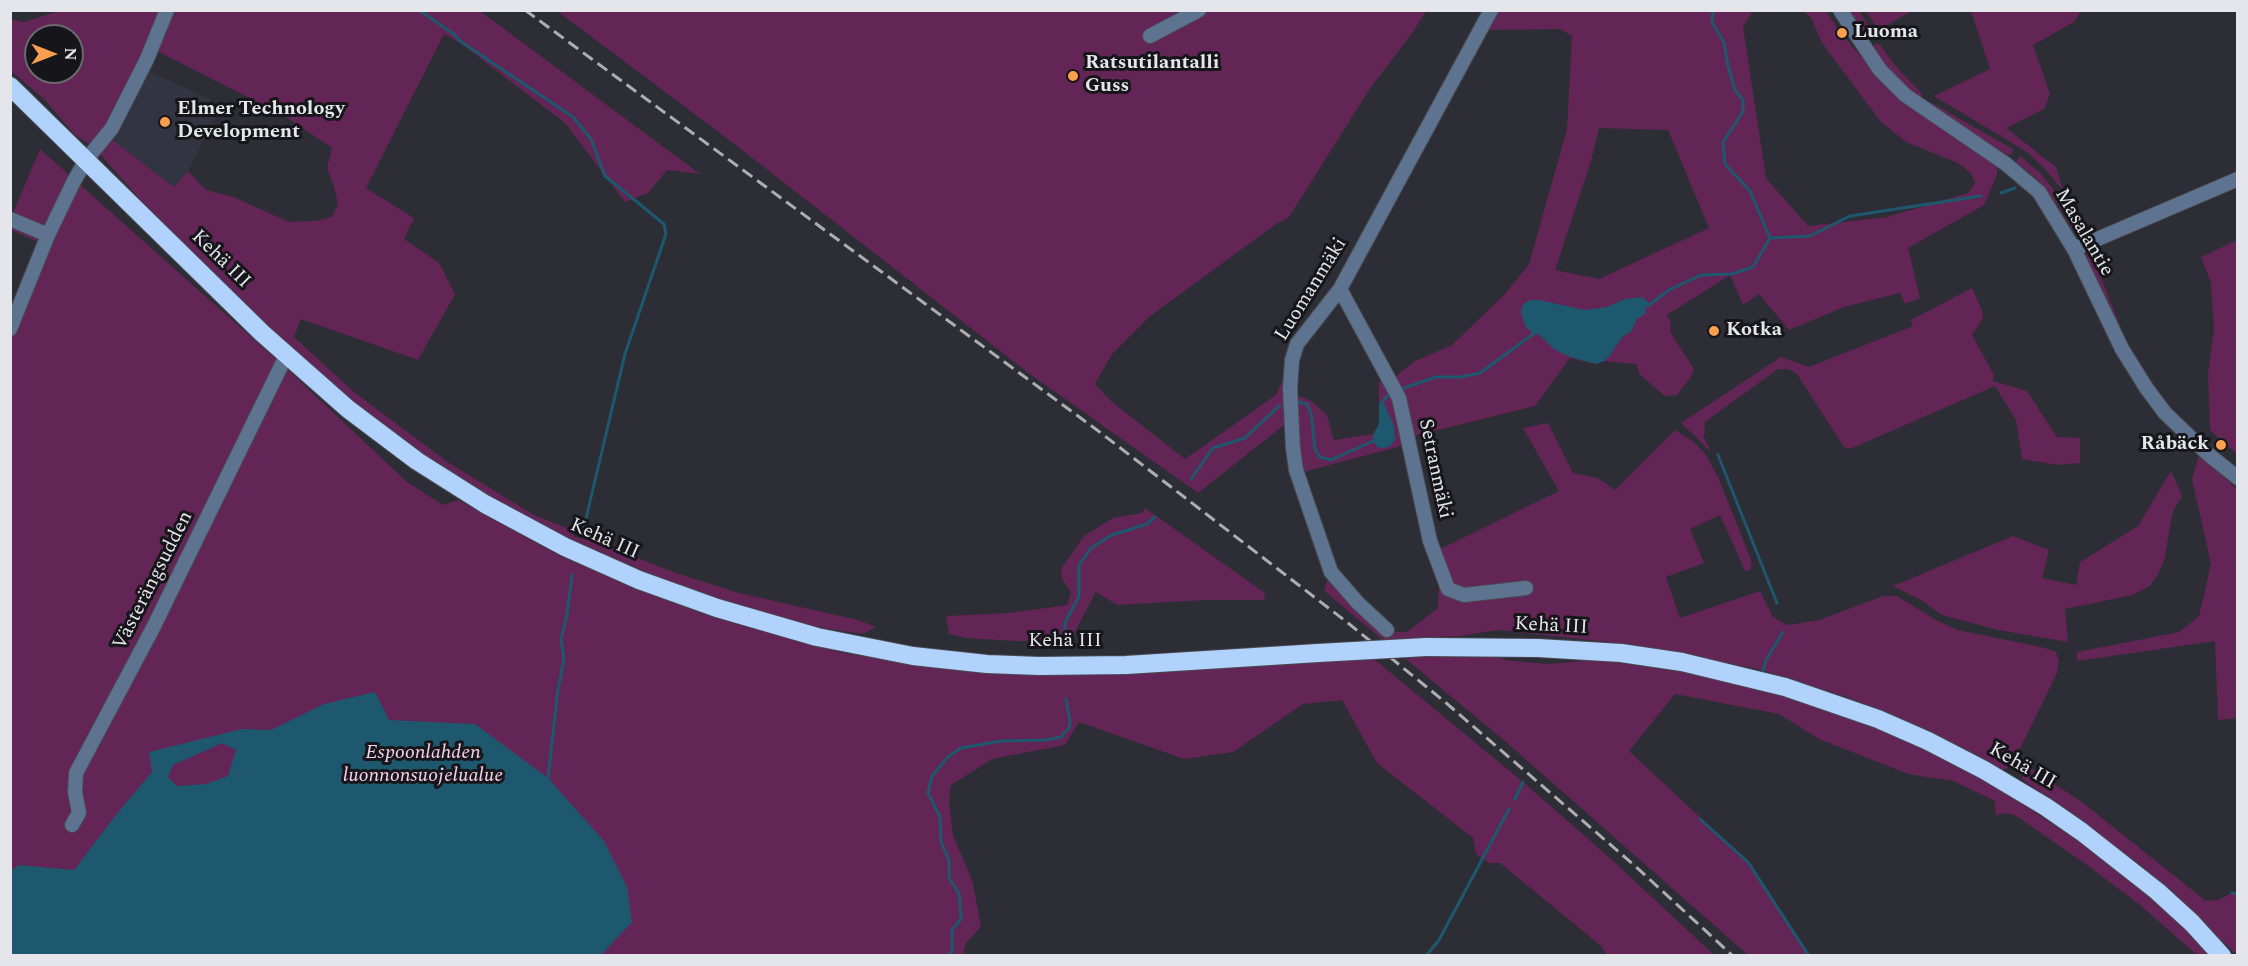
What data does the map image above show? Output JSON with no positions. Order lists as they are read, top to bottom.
{
  "streets": {
    "highway": ["Kehä III"],
    "street": [
      "Masalantie",
      "Luomanmäki",
      "Setranmäki",
      "Västerängsudden"
    ]
  },
  "crossings": [
    ["Kehä III", "Västerängsudden"],
    ["Luomanmäki", "Setranmäki"]
  ],
  "parks": ["Espoonlahden luonnonsuojelualue"],
  "places": [
    "Luoma",
    "Ratsutilantalli Guss",
    "Elmer Technology Development",
    "Kotka",
    "Råbäck"
  ],
  "north": "right"
}
